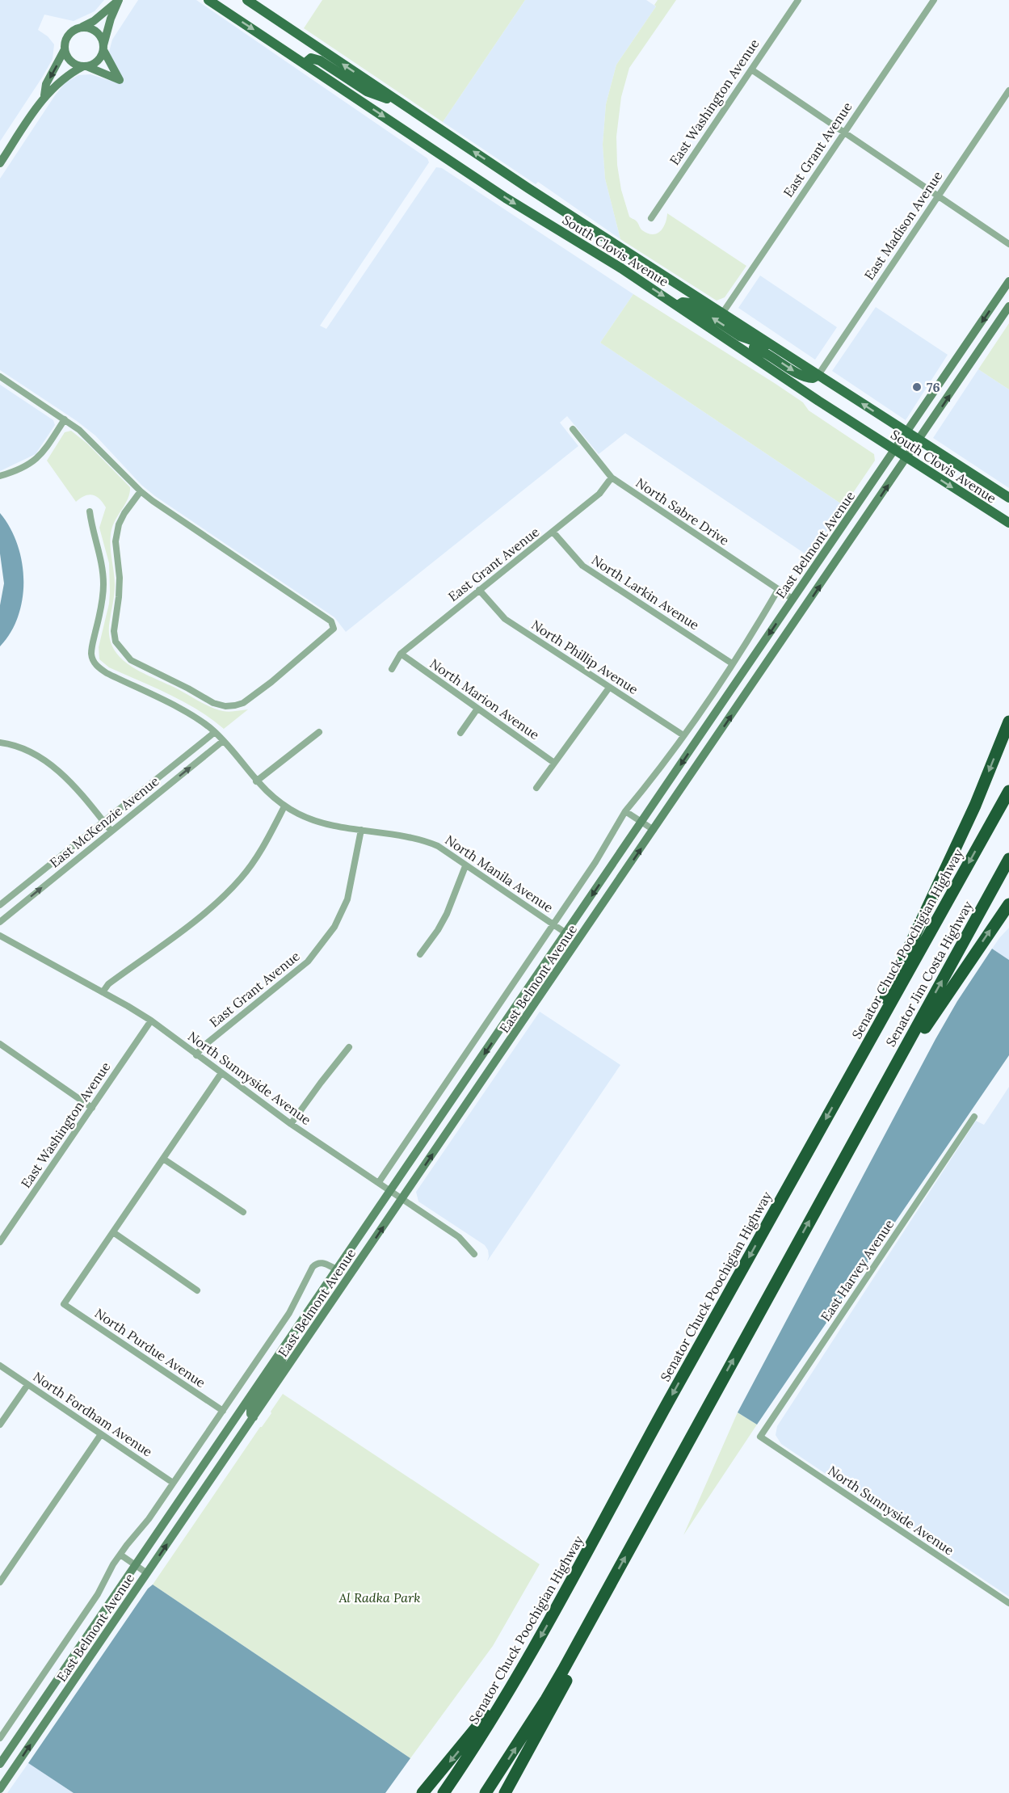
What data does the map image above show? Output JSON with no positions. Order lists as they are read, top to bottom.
{
  "streets": {
    "highway": ["Senator Chuck Poochigian Highway", "Senator Jim Costa Highway"],
    "main road": ["South Clovis Avenue"],
    "street": [
      "East Washington Avenue",
      "East Grant Avenue",
      "East Madison Avenue",
      "North Sabre Drive",
      "East Belmont Avenue",
      "North Larkin Avenue",
      "North Phillip Avenue",
      "North Marion Avenue",
      "East McKenzie Avenue",
      "North Manila Avenue",
      "North Sunnyside Avenue",
      "East Harvey Avenue",
      "North Purdue Avenue",
      "North Fordham Avenue"
    ]
  },
  "crossings": [
    ["East Washington Avenue", "North Sunnyside Avenue"],
    ["East Grant Avenue", "South Clovis Avenue"],
    ["East Grant Avenue", "North Sabre Drive"],
    ["East Grant Avenue", "North Larkin Avenue"],
    ["East Grant Avenue", "North Phillip Avenue"],
    ["East Grant Avenue", "North Marion Avenue"],
    ["East Grant Avenue", "North Manila Avenue"],
    ["East Grant Avenue", "North Sunnyside Avenue"],
    ["East Madison Avenue", "South Clovis Avenue"],
    ["South Clovis Avenue", "East Belmont Avenue"],
    ["North Sabre Drive", "East Belmont Avenue"],
    ["East Belmont Avenue", "North Larkin Avenue"],
    ["East Belmont Avenue", "North Phillip Avenue"],
    ["East Belmont Avenue", "North Manila Avenue"],
    ["East Belmont Avenue", "North Sunnyside Avenue"],
    ["East Belmont Avenue", "North Purdue Avenue"],
    ["East Belmont Avenue", "North Fordham Avenue"],
    ["East McKenzie Avenue", "North Manila Avenue"],
    ["North Sunnyside Avenue", "East Harvey Avenue"]
  ],
  "parks": ["Al Radka Park"],
  "places": ["76"]
}
